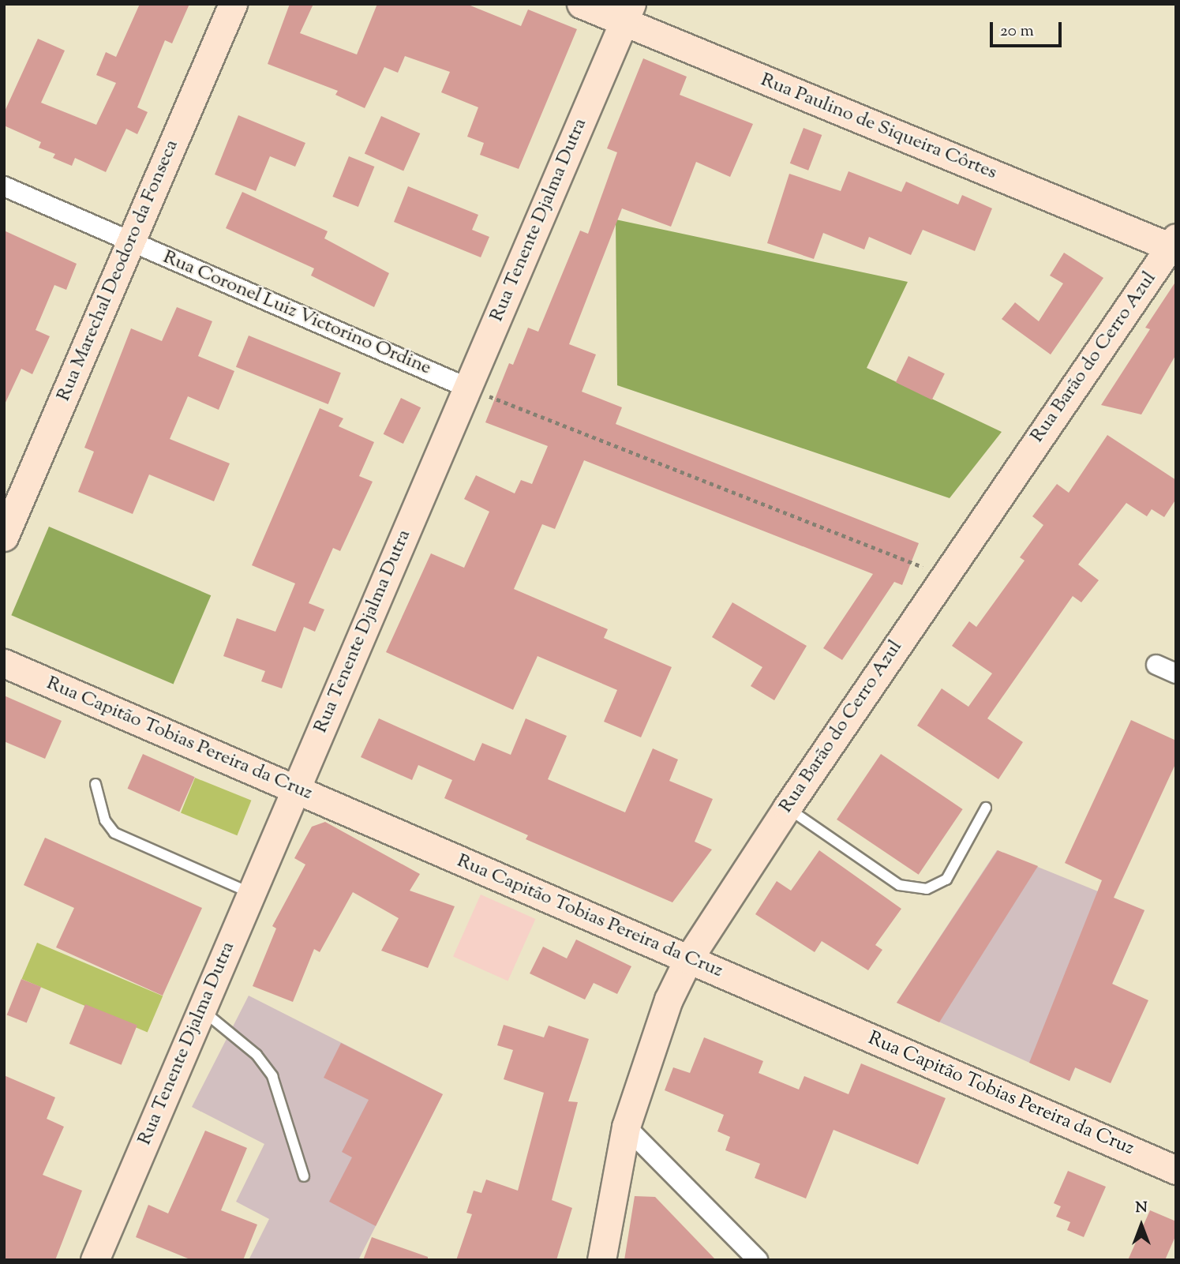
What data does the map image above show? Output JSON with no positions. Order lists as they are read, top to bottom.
{
  "streets": {
    "main road": [
      "Rua Paulino de Siqueira Côrtes",
      "Rua Tenente Djalma Dutra",
      "Rua Marechal Deodoro da Fonseca",
      "Rua Barão do Cerro Azul",
      "Rua Capitão Tobias Pereira da Cruz"
    ],
    "street": ["Rua Coronel Luiz Victorino Ordine"]
  },
  "crossings": [
    ["Rua Paulino de Siqueira Côrtes", "Rua Tenente Djalma Dutra"],
    ["Rua Paulino de Siqueira Côrtes", "Rua Barão do Cerro Azul"],
    ["Rua Tenente Djalma Dutra", "Rua Coronel Luiz Victorino Ordine"],
    ["Rua Tenente Djalma Dutra", "Rua Capitão Tobias Pereira da Cruz"],
    ["Rua Marechal Deodoro da Fonseca", "Rua Coronel Luiz Victorino Ordine"],
    ["Rua Barão do Cerro Azul", "Rua Capitão Tobias Pereira da Cruz"]
  ],
  "scale_bar": "20 m",
  "north": "top"
}
